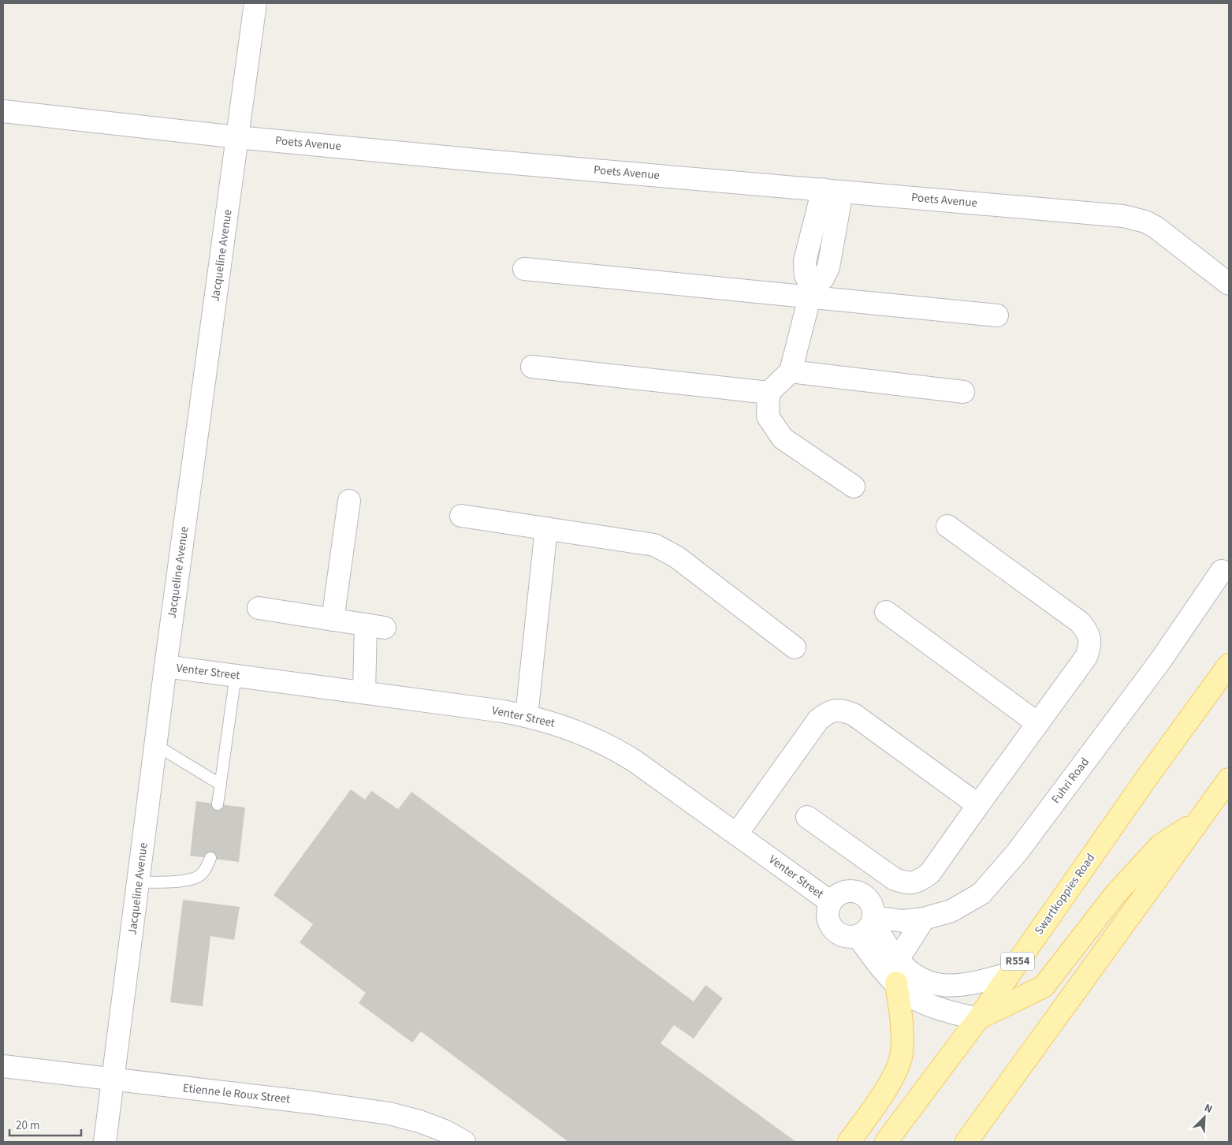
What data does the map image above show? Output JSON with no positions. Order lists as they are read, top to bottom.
{
  "streets": {
    "main road": ["Swartkoppies Road", "R554"],
    "street": [
      "Poets Avenue",
      "Jacqueline Avenue",
      "Venter Street",
      "Fuhri Road",
      "Etienne le Roux Street"
    ]
  },
  "crossings": [
    ["Poets Avenue", "Jacqueline Avenue"],
    ["Jacqueline Avenue", "Venter Street"],
    ["Jacqueline Avenue", "Etienne le Roux Street"],
    ["Venter Street", "Fuhri Road"]
  ],
  "scale_bar": "20 m",
  "north": "top right"
}
